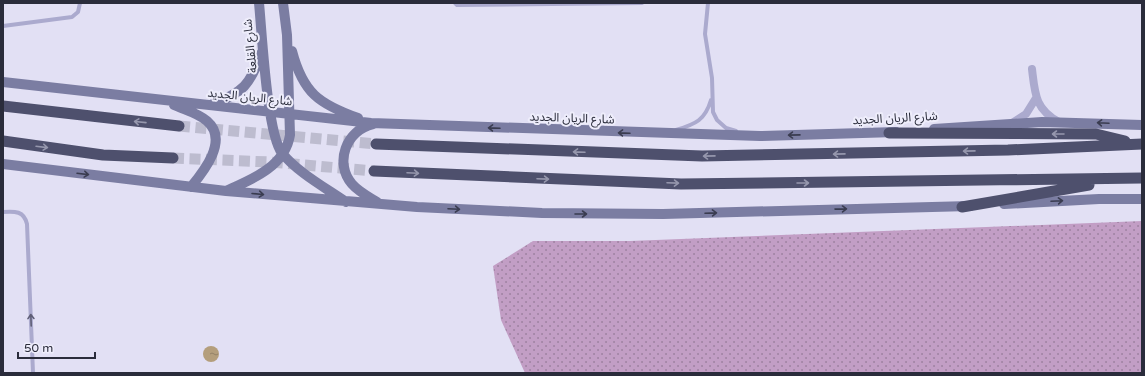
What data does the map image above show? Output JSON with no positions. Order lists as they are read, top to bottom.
{
  "streets": {
    "main road": ["شارع القلعة", "شارع الريان الجديد"]
  },
  "crossings": [
    ["شارع القلعة", "شارع الريان الجديد"]
  ],
  "scale_bar": "50 m"
}
